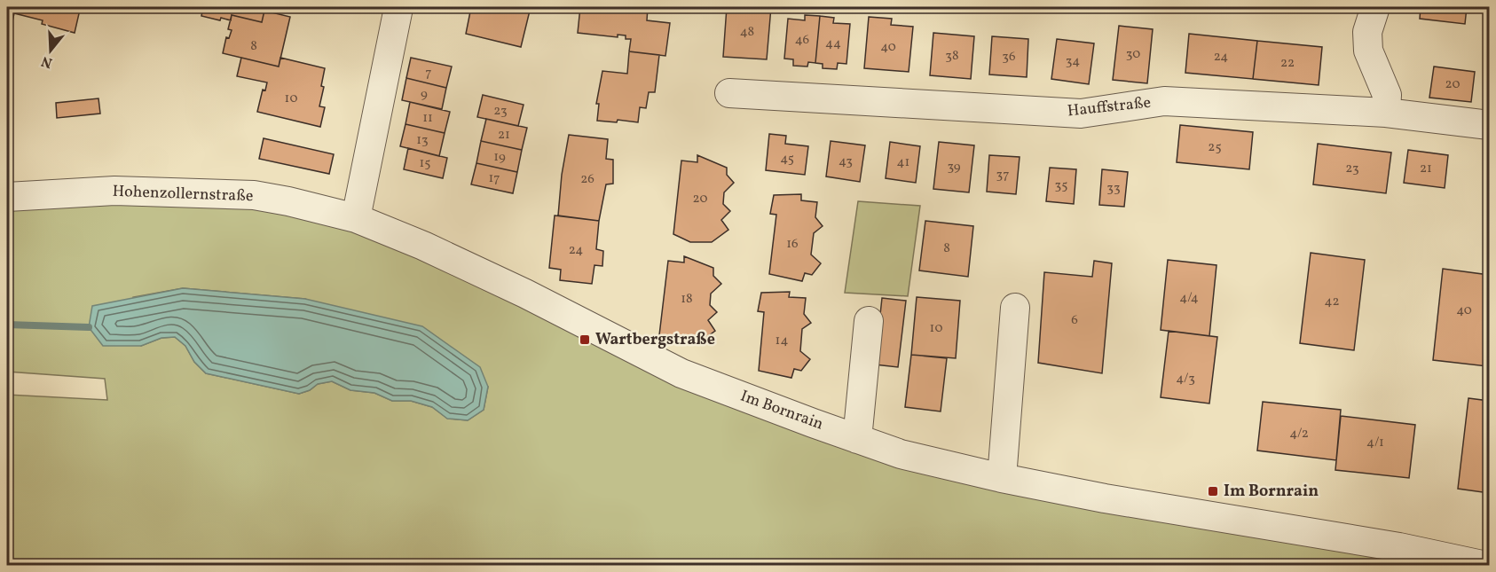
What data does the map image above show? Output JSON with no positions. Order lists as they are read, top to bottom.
{
  "streets": {
    "street": ["Hauffstraße", "Hohenzollernstraße", "Im Bornrain"]
  },
  "crossings": [
    ["Hohenzollernstraße", "Im Bornrain"]
  ],
  "places": {
    "transit": ["Wartbergstraße", "Im Bornrain"]
  },
  "house_numbers": [
    "48",
    "46",
    "44",
    "8",
    "40",
    "30",
    "38",
    "36",
    "24",
    "34",
    "22",
    "7",
    "20",
    "9",
    "10",
    "23",
    "11",
    "21",
    "13",
    "25",
    "19",
    "45",
    "43",
    "41",
    "15",
    "39",
    "23",
    "21",
    "37",
    "17",
    "26",
    "35",
    "33",
    "20",
    "16",
    "8",
    "24",
    "4/4",
    "18",
    "42",
    "40",
    "6",
    "10",
    "14",
    "4/3",
    "4/2",
    "4/1"
  ],
  "north": "bottom"
}
